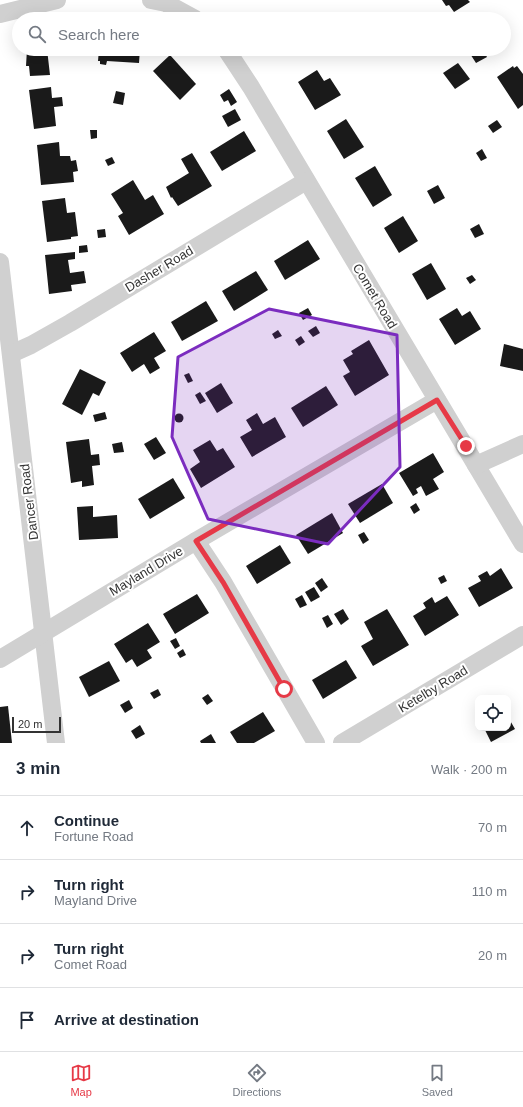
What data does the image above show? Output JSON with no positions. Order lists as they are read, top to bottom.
{
  "streets": {
    "street": [
      "Dasher Road",
      "Comet Road",
      "Dancer Road",
      "Mayland Drive",
      "Ketelby Road"
    ]
  },
  "crossings": [
    ["Dasher Road", "Comet Road"],
    ["Dasher Road", "Dancer Road"],
    ["Comet Road", "Mayland Drive"],
    ["Dancer Road", "Mayland Drive"]
  ],
  "scale_bar": "20 m",
  "page": {
    "search": "Search here",
    "scale": "20 m",
    "heading": ["3 min", "Walk · 200 m"],
    "list": [
      ["Continue", "Fortune Road", "70 m"],
      ["Turn right", "Mayland Drive", "110 m"],
      ["Turn right", "Comet Road", "20 m"],
      "Arrive at destination"
    ],
    "nav": ["Map", "Directions", "Saved"]
  }
}
